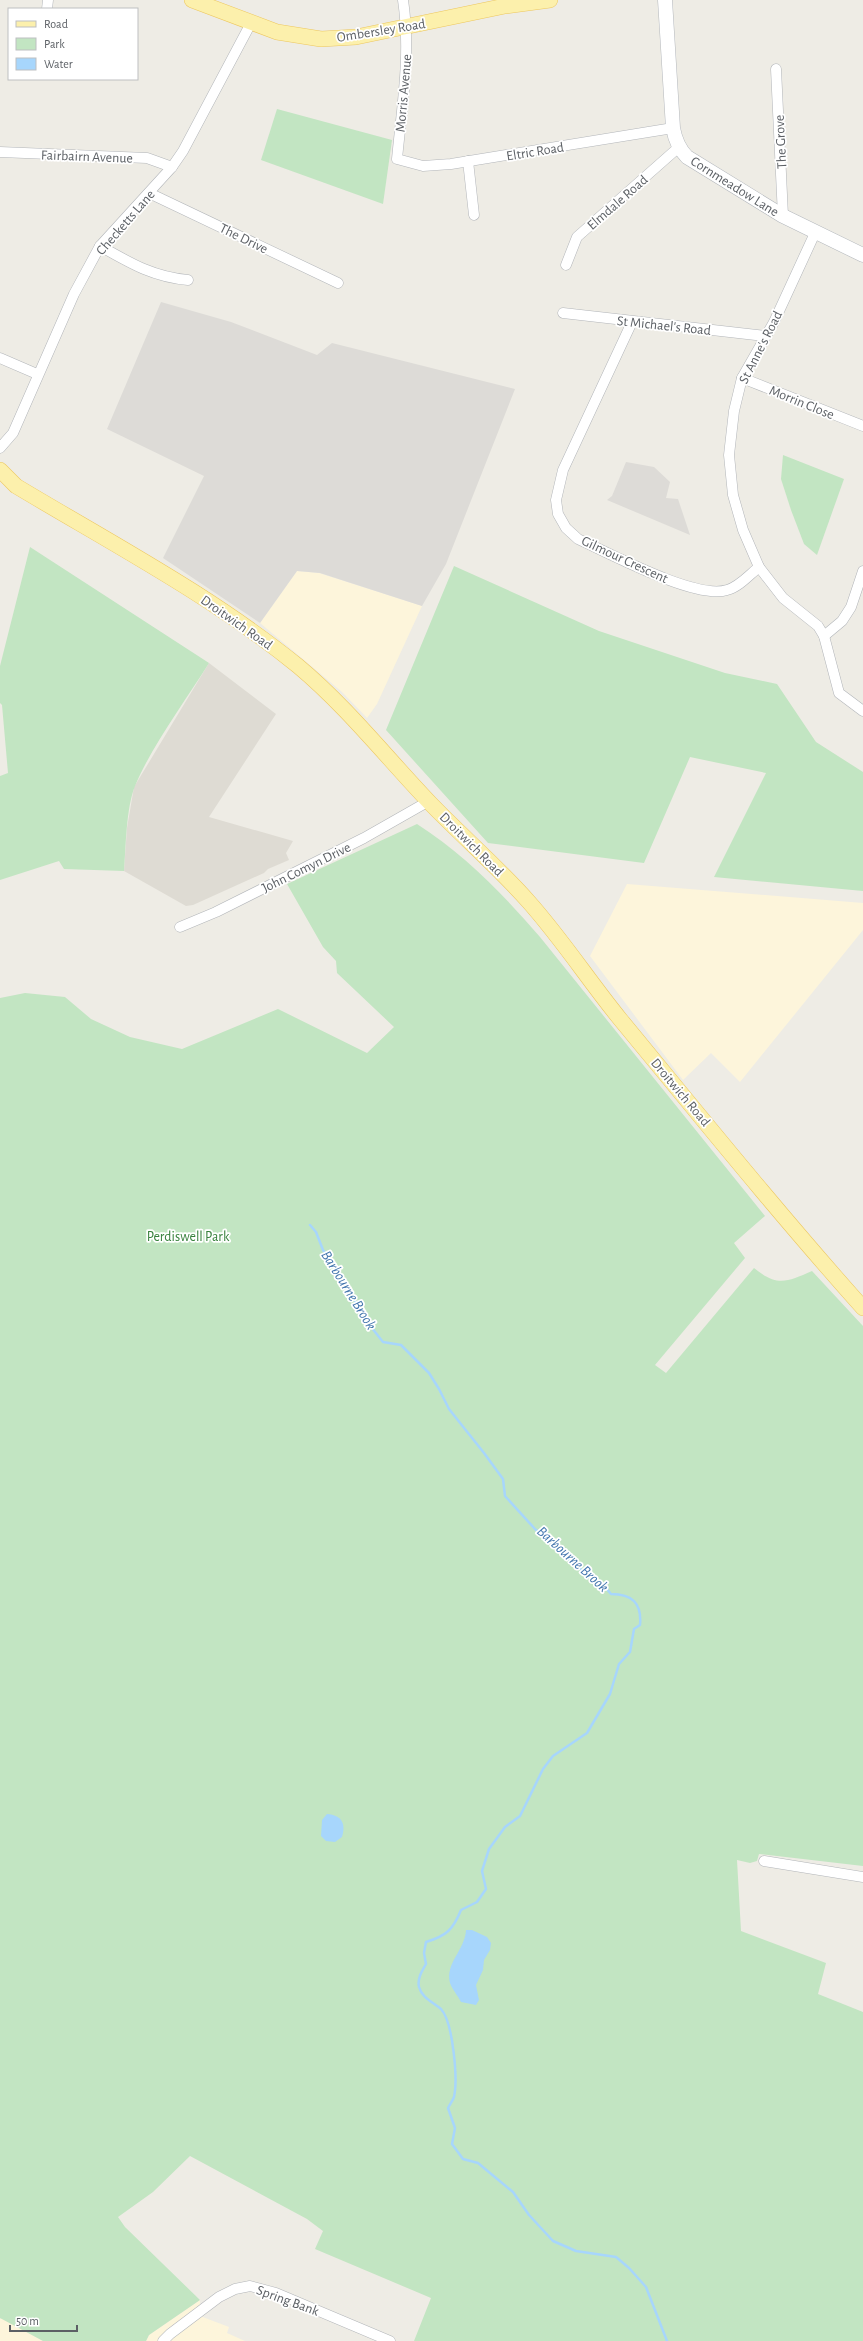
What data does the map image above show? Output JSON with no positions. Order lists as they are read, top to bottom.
{
  "streets": {
    "main road": ["Ombersley Road", "Droitwich Road"],
    "street": [
      "Morris Avenue",
      "The Grove",
      "Eltric Road",
      "Fairbairn Avenue",
      "Cornmeadow Lane",
      "Elmdale Road",
      "Checketts Lane",
      "The Drive",
      "St Michael's Road",
      "St Anne's Road",
      "Morrin Close",
      "Gilmour Crescent",
      "John Comyn Drive",
      "Spring Bank"
    ]
  },
  "crossings": [
    ["Ombersley Road", "Morris Avenue"],
    ["Ombersley Road", "Checketts Lane"],
    ["Morris Avenue", "Eltric Road"],
    ["The Grove", "Cornmeadow Lane"],
    ["Eltric Road", "Cornmeadow Lane"],
    ["Fairbairn Avenue", "Checketts Lane"],
    ["Cornmeadow Lane", "Elmdale Road"],
    ["Cornmeadow Lane", "St Anne's Road"],
    ["Checketts Lane", "The Drive"],
    ["St Michael's Road", "St Anne's Road"],
    ["St Michael's Road", "Gilmour Crescent"],
    ["St Anne's Road", "Morrin Close"],
    ["St Anne's Road", "Gilmour Crescent"],
    ["Droitwich Road", "John Comyn Drive"]
  ],
  "water": ["Barbourne Brook"],
  "parks": ["Perdiswell Park"],
  "legend": ["Road", "Park", "Water"],
  "scale_bar": "50 m"
}
